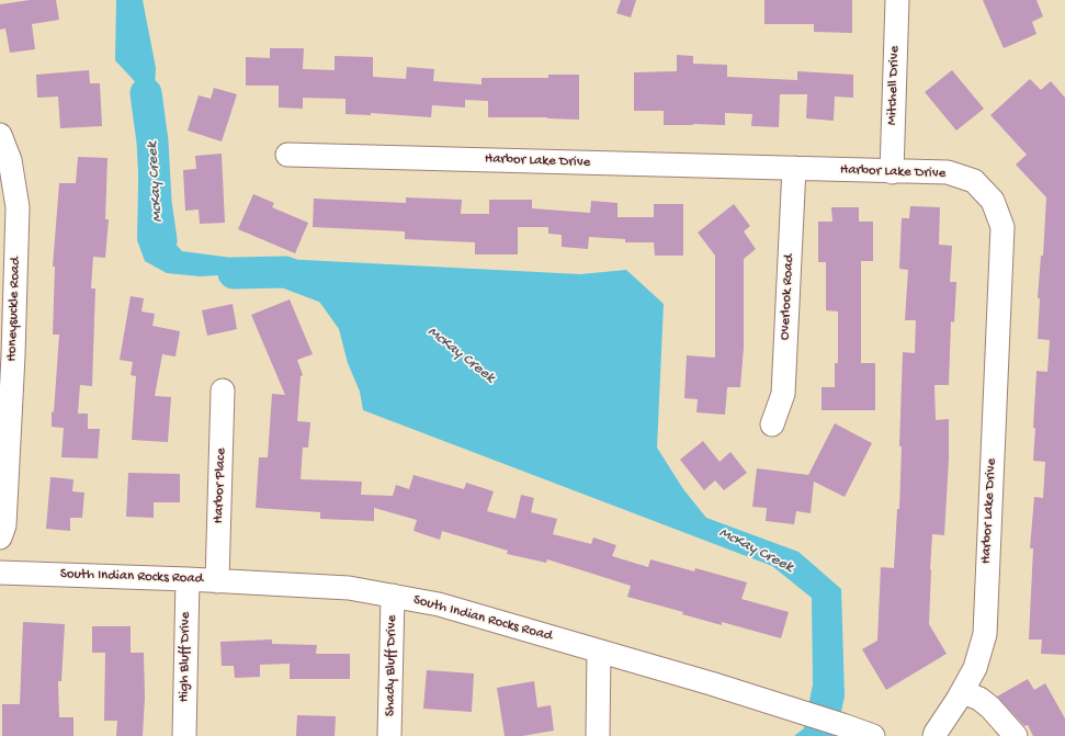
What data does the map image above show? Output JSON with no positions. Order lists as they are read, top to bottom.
{
  "streets": {
    "street": [
      "Mitchell Drive",
      "Harbor Lake Drive",
      "Overlook Road",
      "Honeysuckle Road",
      "Harbor Place",
      "South Indian Rocks Road",
      "High Bluff Drive",
      "Shady Bluff Drive"
    ]
  },
  "crossings": [
    ["Mitchell Drive", "Harbor Lake Drive"],
    ["Harbor Lake Drive", "Overlook Road"],
    ["Harbor Place", "South Indian Rocks Road"],
    ["South Indian Rocks Road", "High Bluff Drive"],
    ["South Indian Rocks Road", "Shady Bluff Drive"]
  ],
  "water": ["McKay Creek"]
}
